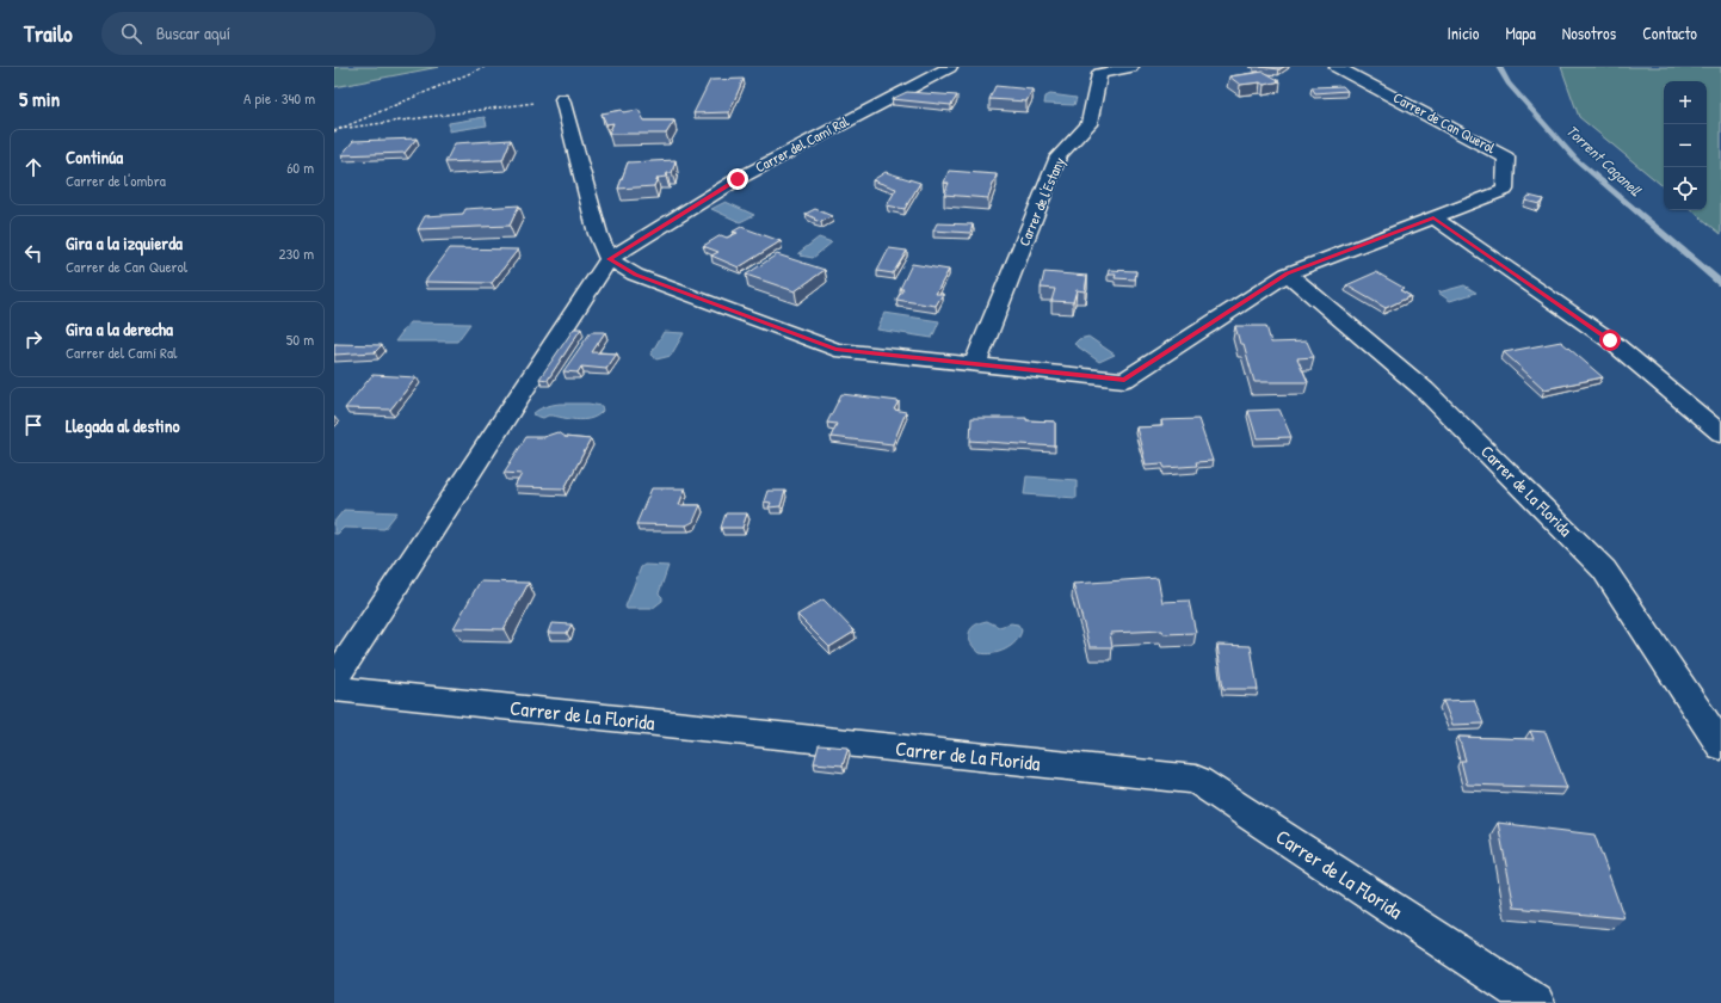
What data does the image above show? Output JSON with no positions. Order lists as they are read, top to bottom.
{
  "streets": {
    "street": [
      "Carrer de Can Querol",
      "Carrer del Camí Ral",
      "Carrer de l'Estany",
      "Carrer de La Florida"
    ]
  },
  "crossings": [
    ["Carrer de Can Querol", "Carrer del Camí Ral"],
    ["Carrer de Can Querol", "Carrer de l'Estany"],
    ["Carrer de Can Querol", "Carrer de La Florida"]
  ],
  "water": ["Torrent Caganell"],
  "page": {
    "header": "Trailo",
    "search": "Buscar aquí",
    "nav": [
      "Inicio",
      "Mapa",
      "Nosotros",
      "Contacto"
    ],
    "heading": ["5 min", "A pie · 340 m"],
    "map_buttons": ["+", "−"],
    "list": [
      ["Continúa", "Carrer de l'ombra", "60 m"],
      ["Gira a la izquierda", "Carrer de Can Querol", "230 m"],
      ["Gira a la derecha", "Carrer del Camí Ral", "50 m"],
      "Llegada al destino"
    ]
  }
}
